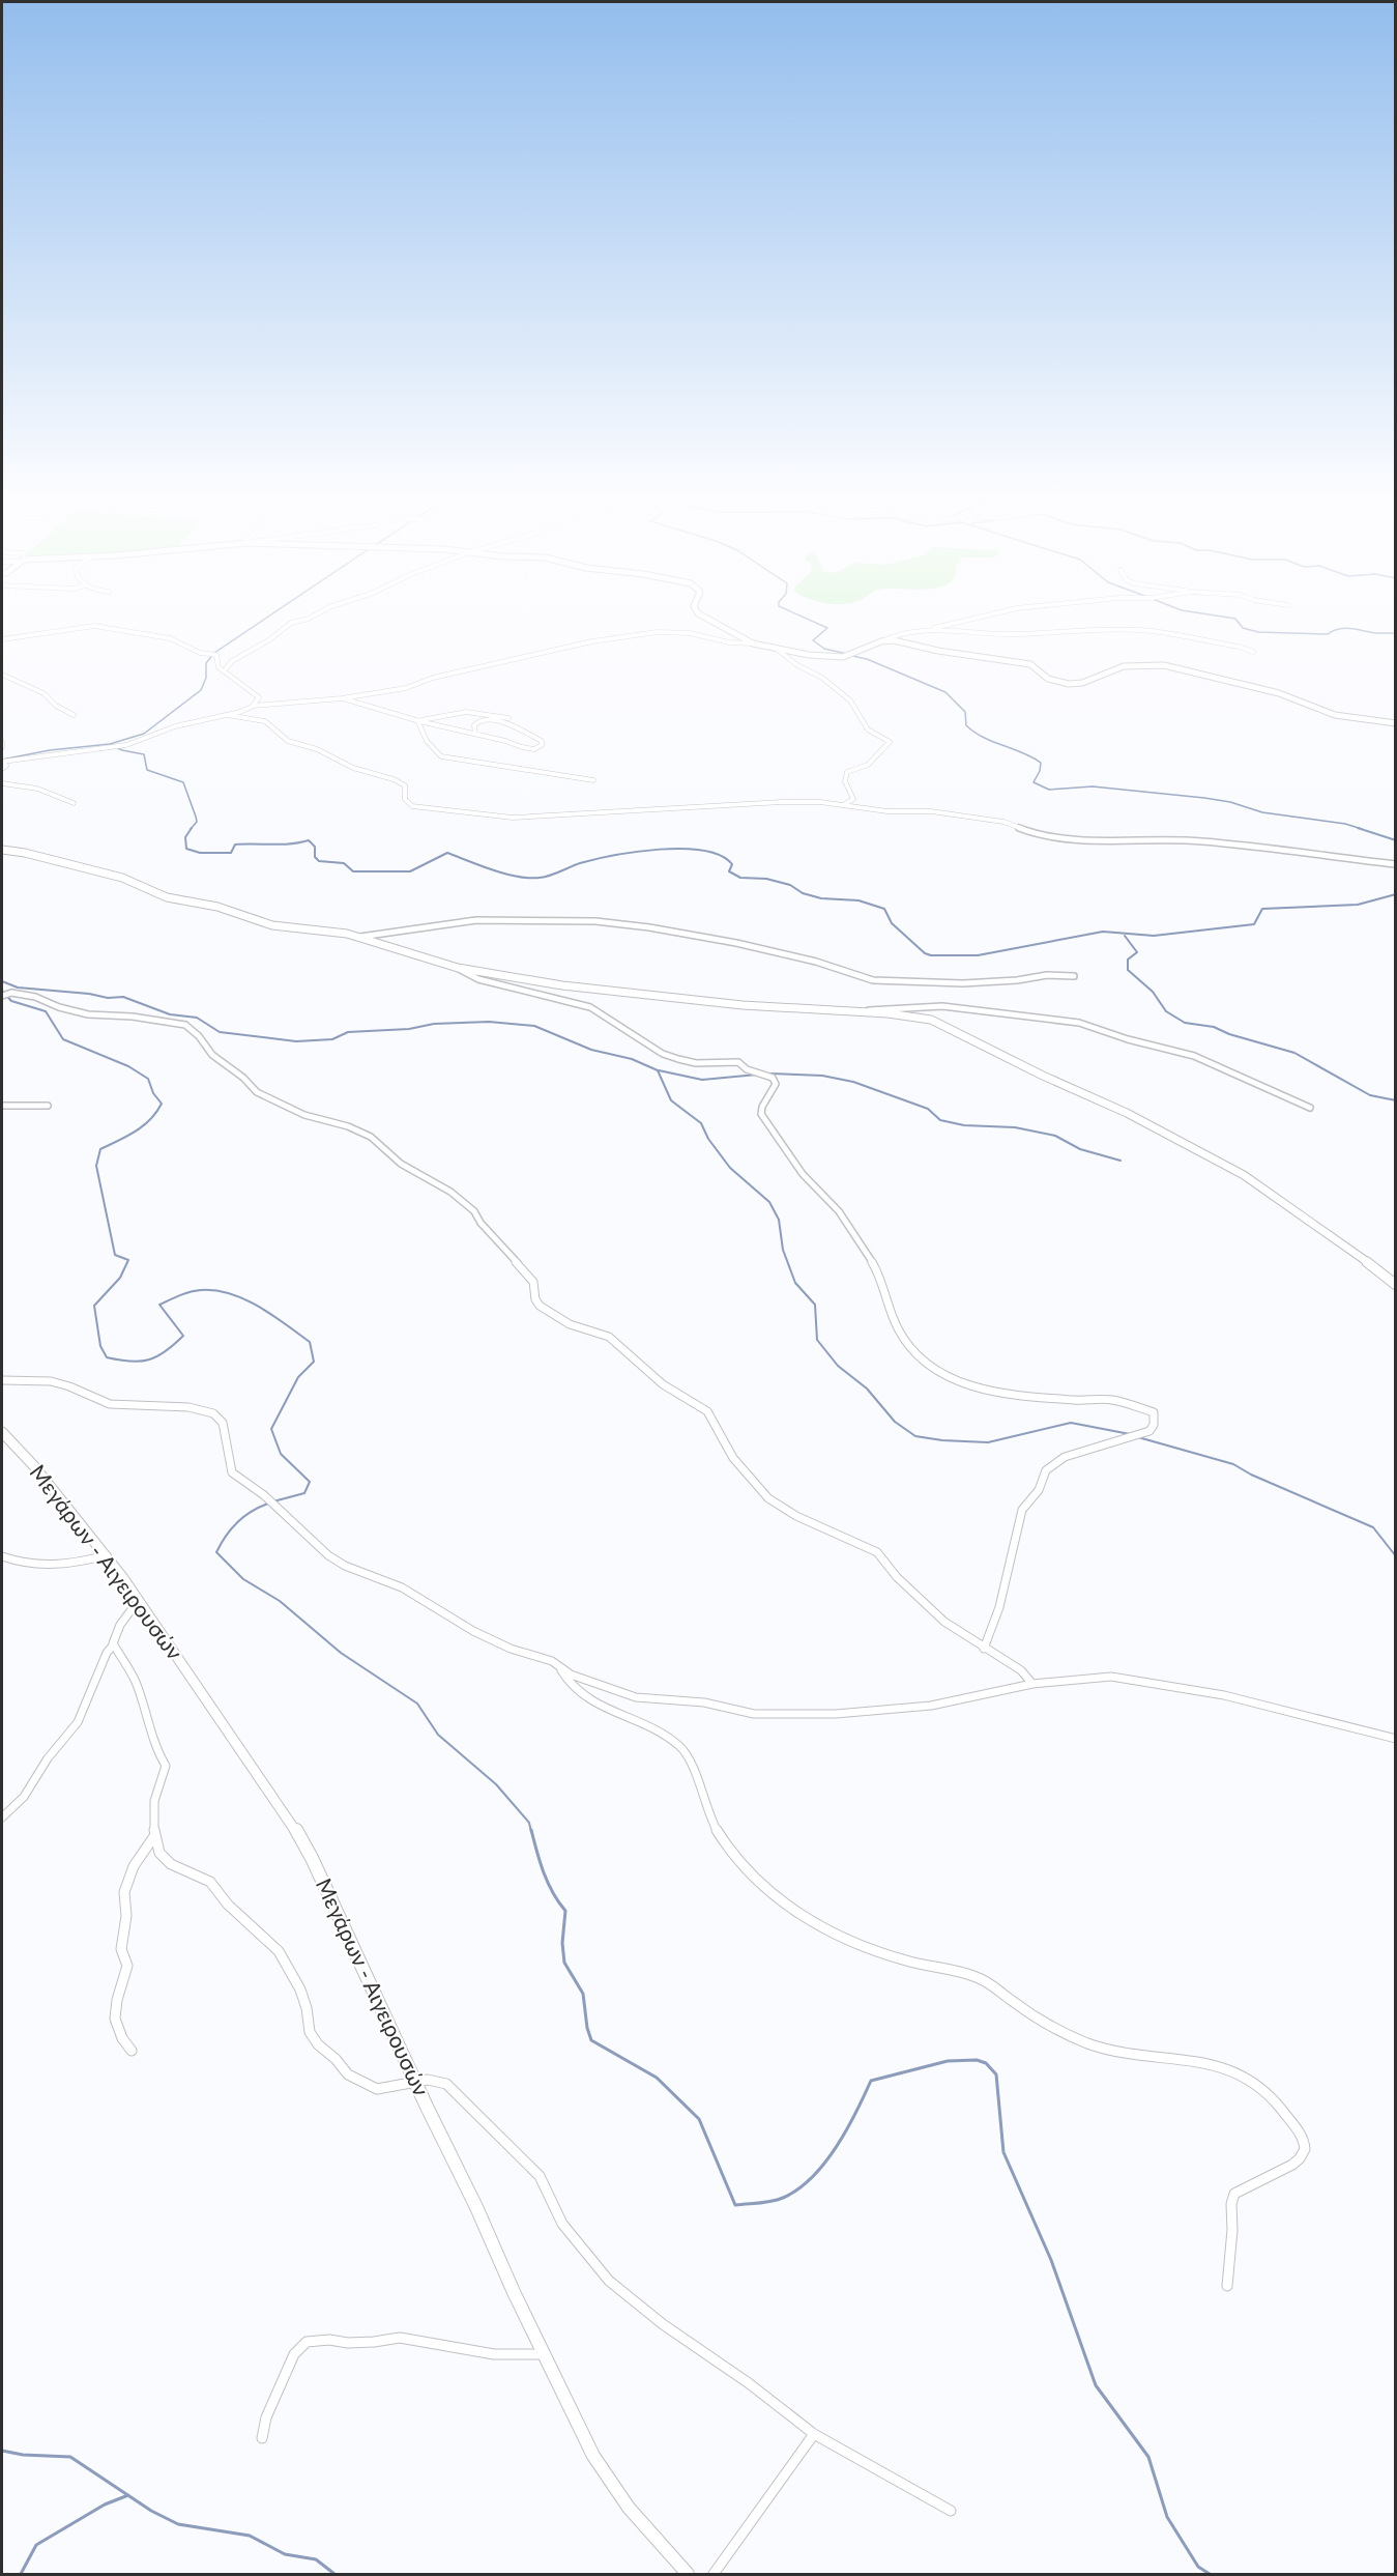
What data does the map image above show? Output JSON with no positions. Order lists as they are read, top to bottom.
{
  "streets": {
    "street": ["Μεγάρων - Αιγειρουσών"]
  }
}
